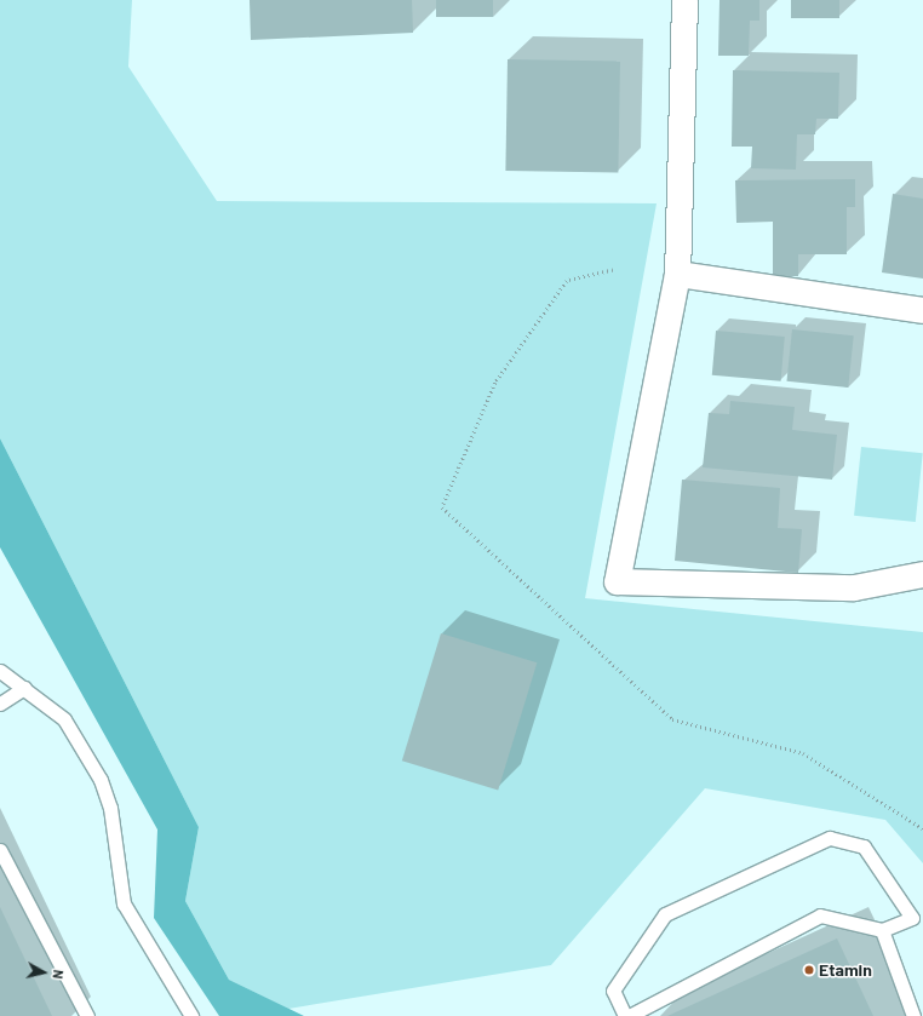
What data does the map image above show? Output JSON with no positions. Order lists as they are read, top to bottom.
{
  "places": ["Etamin"],
  "north": "right"
}
